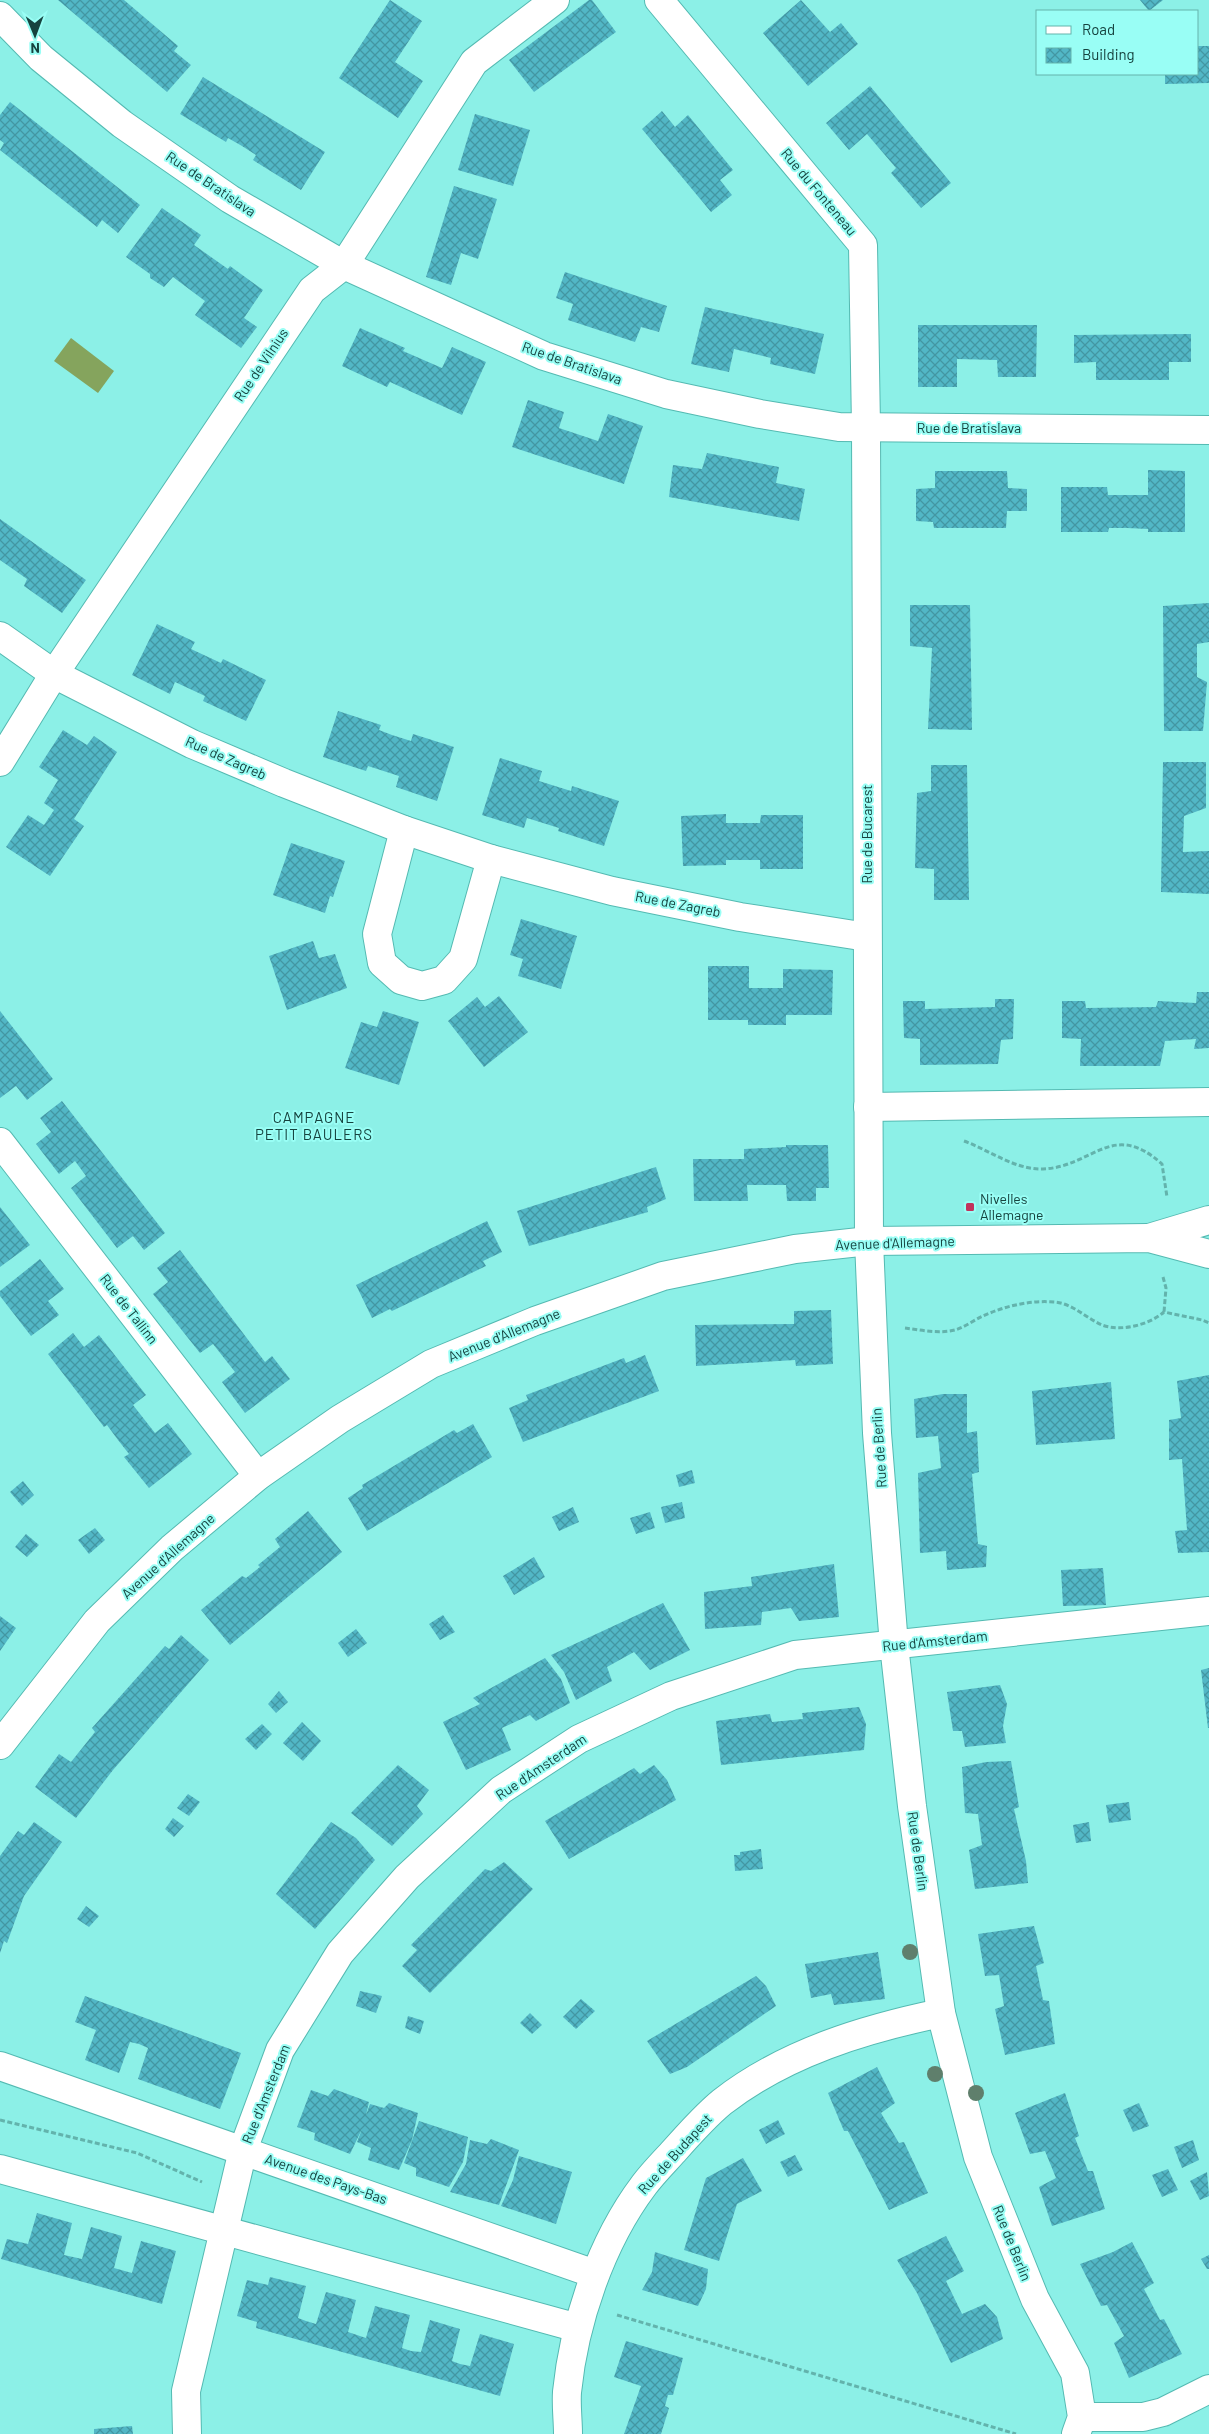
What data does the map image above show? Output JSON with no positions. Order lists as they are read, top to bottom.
{
  "streets": {
    "street": [
      "Rue de Bratislava",
      "Rue du Fonteneau",
      "Rue de Vilnius",
      "Rue de Zagreb",
      "Rue de Bucarest",
      "Avenue d'Allemagne",
      "Rue de Tallinn",
      "Rue de Berlin",
      "Rue d'Amsterdam",
      "Rue de Budapest",
      "Avenue des Pays-Bas"
    ]
  },
  "crossings": [
    ["Rue de Bratislava", "Rue du Fonteneau"],
    ["Rue de Bratislava", "Rue de Vilnius"],
    ["Rue de Bratislava", "Rue de Bucarest"],
    ["Rue du Fonteneau", "Rue de Bucarest"],
    ["Rue de Vilnius", "Rue de Zagreb"],
    ["Rue de Zagreb", "Rue de Bucarest"],
    ["Rue de Bucarest", "Avenue d'Allemagne"],
    ["Rue de Bucarest", "Rue de Berlin"],
    ["Avenue d'Allemagne", "Rue de Tallinn"],
    ["Avenue d'Allemagne", "Rue de Berlin"],
    ["Rue de Berlin", "Rue d'Amsterdam"],
    ["Rue de Berlin", "Rue de Budapest"],
    ["Rue d'Amsterdam", "Avenue des Pays-Bas"],
    ["Rue de Budapest", "Avenue des Pays-Bas"]
  ],
  "districts": ["CAMPAGNE PETIT BAULERS"],
  "places": {
    "transit": ["Nivelles Allemagne"]
  },
  "legend": ["Road", "Building"],
  "north": "bottom"
}
